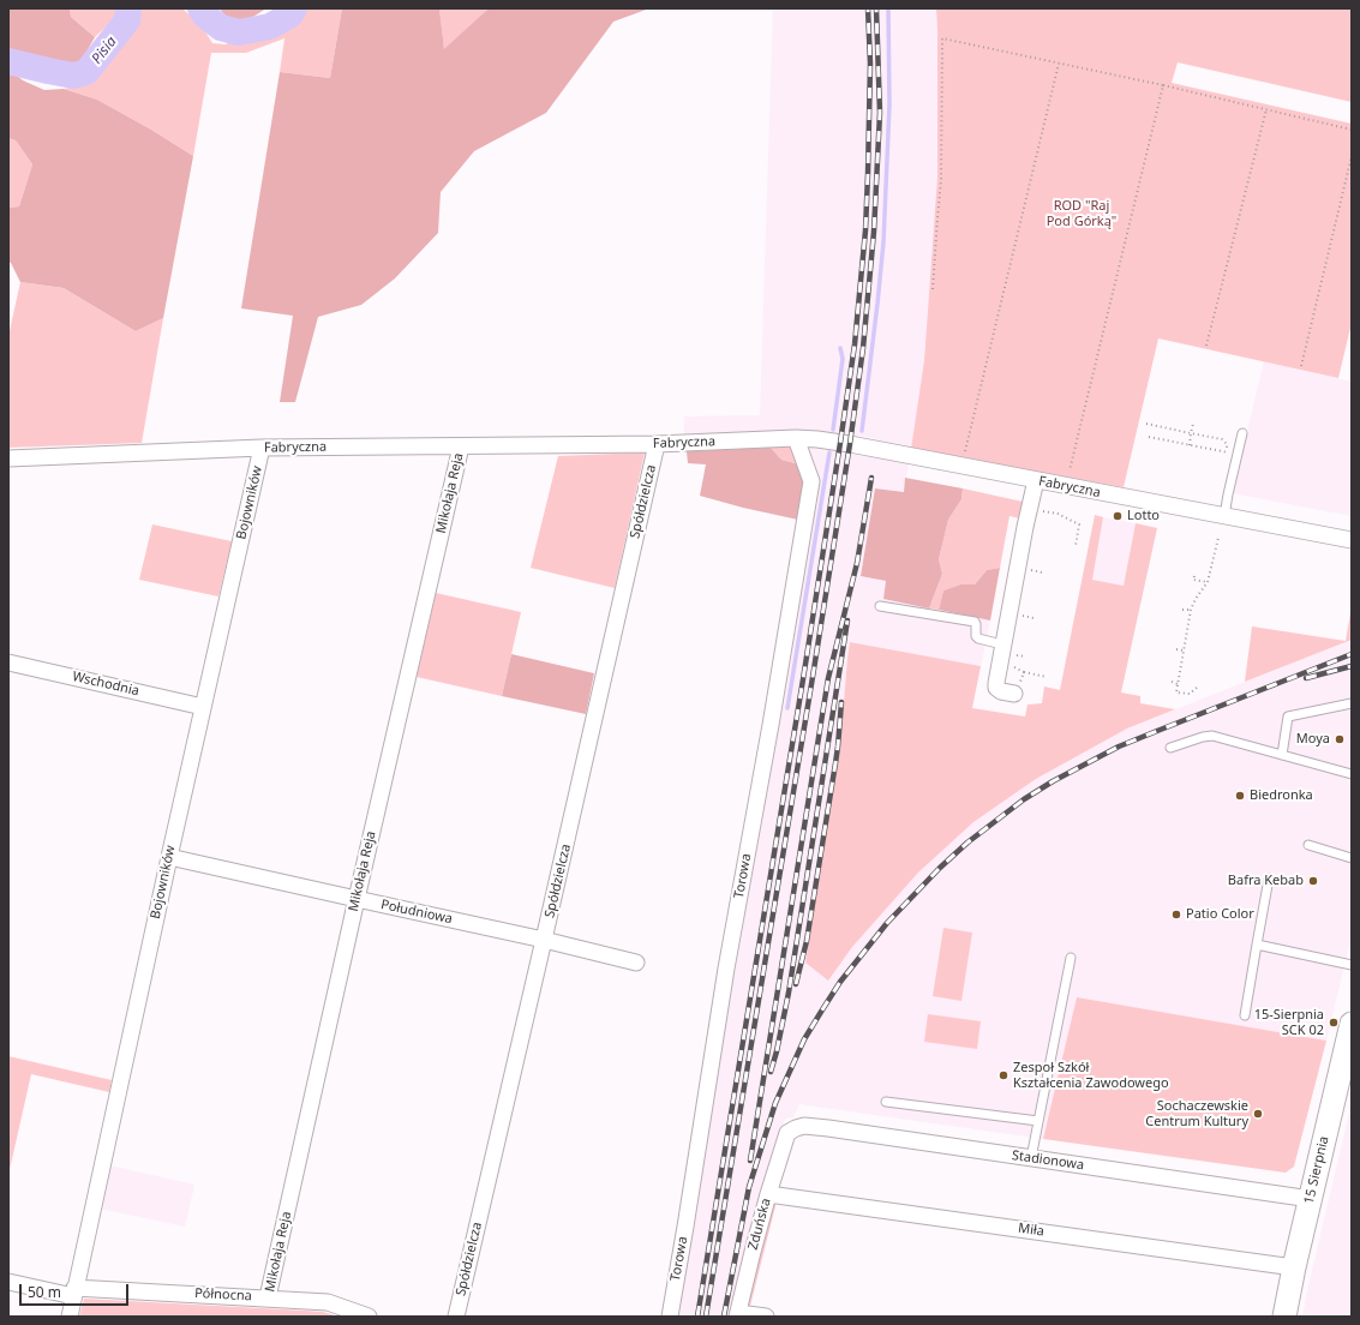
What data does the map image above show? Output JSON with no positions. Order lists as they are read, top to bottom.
{
  "streets": {
    "main road": ["15 Sierpnia"],
    "street": [
      "Fabryczna",
      "Mikołaja Reja",
      "Spółdzielcza",
      "Bojowników",
      "Wschodnia",
      "Torowa",
      "Południowa",
      "Stadionowa",
      "Zduńska",
      "Miła",
      "Północna"
    ]
  },
  "crossings": [
    ["Fabryczna", "Mikołaja Reja"],
    ["Fabryczna", "Spółdzielcza"],
    ["Fabryczna", "Bojowników"],
    ["Fabryczna", "Torowa"],
    ["Mikołaja Reja", "Południowa"],
    ["Mikołaja Reja", "Północna"],
    ["Spółdzielcza", "Południowa"],
    ["Bojowników", "Wschodnia"],
    ["Bojowników", "Południowa"],
    ["Bojowników", "Północna"],
    ["Stadionowa", "15 Sierpnia"],
    ["Stadionowa", "Zduńska"],
    ["15 Sierpnia", "Miła"],
    ["Zduńska", "Miła"]
  ],
  "water": ["Pisia"],
  "parks": ["ROD \"Raj Pod Górką\""],
  "places": [
    "Lotto",
    "Moya",
    "Biedronka",
    "Bafra Kebab",
    "Patio Color",
    "15-Sierpnia SCK 02",
    "Zespoł Szkół Kształcenia Zawodowego",
    "Sochaczewskie Centrum Kultury"
  ],
  "scale_bar": "50 m"
}
